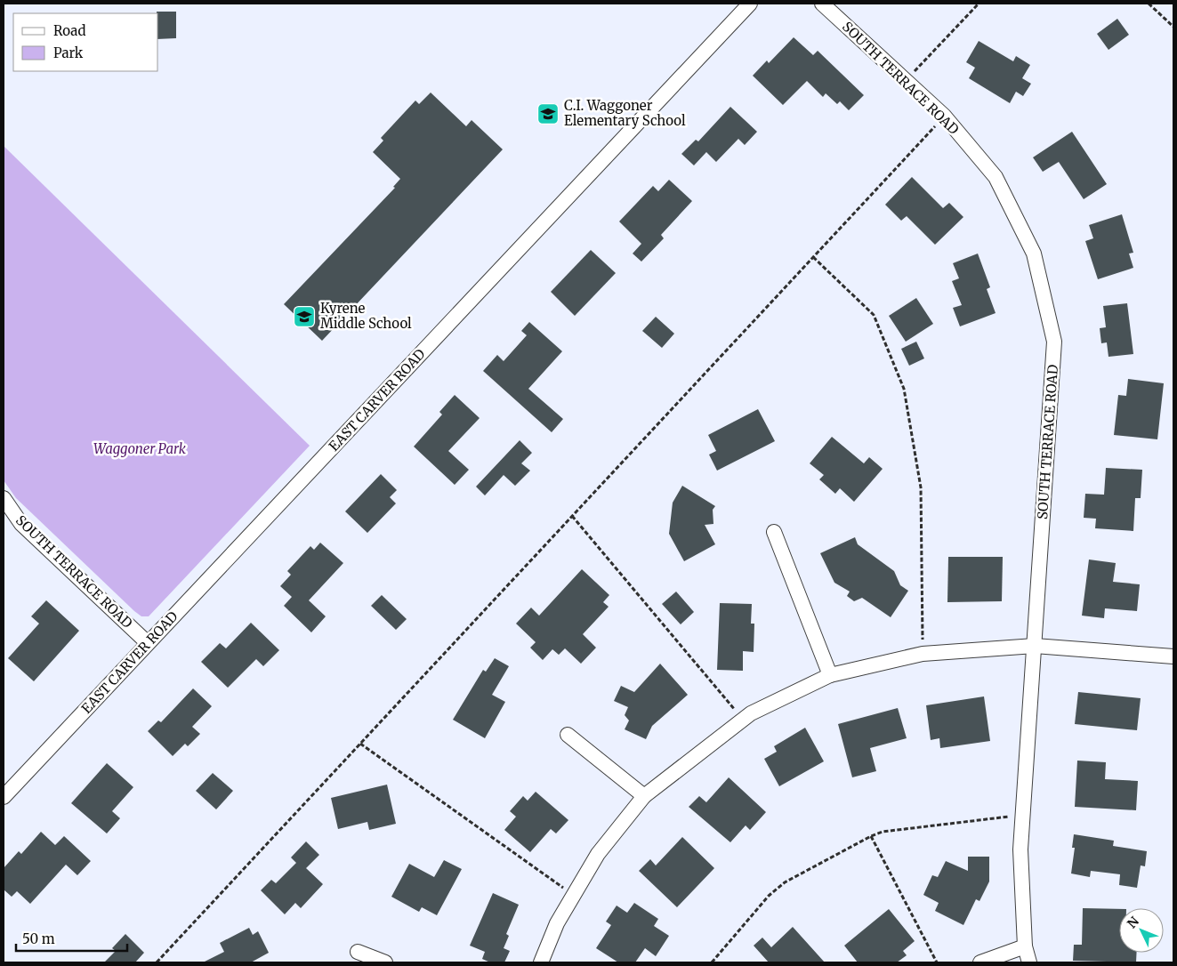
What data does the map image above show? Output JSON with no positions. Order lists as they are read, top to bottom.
{
  "streets": {
    "street": ["SOUTH TERRACE ROAD", "EAST CARVER ROAD"]
  },
  "crossings": [
    ["SOUTH TERRACE ROAD", "EAST CARVER ROAD"]
  ],
  "parks": ["Waggoner Park"],
  "places": {
    "school or university": ["C.I. Waggoner Elementary School", "Kyrene Middle School"]
  },
  "legend": ["Road", "Park"],
  "scale_bar": "50 m",
  "north": "top left"
}
